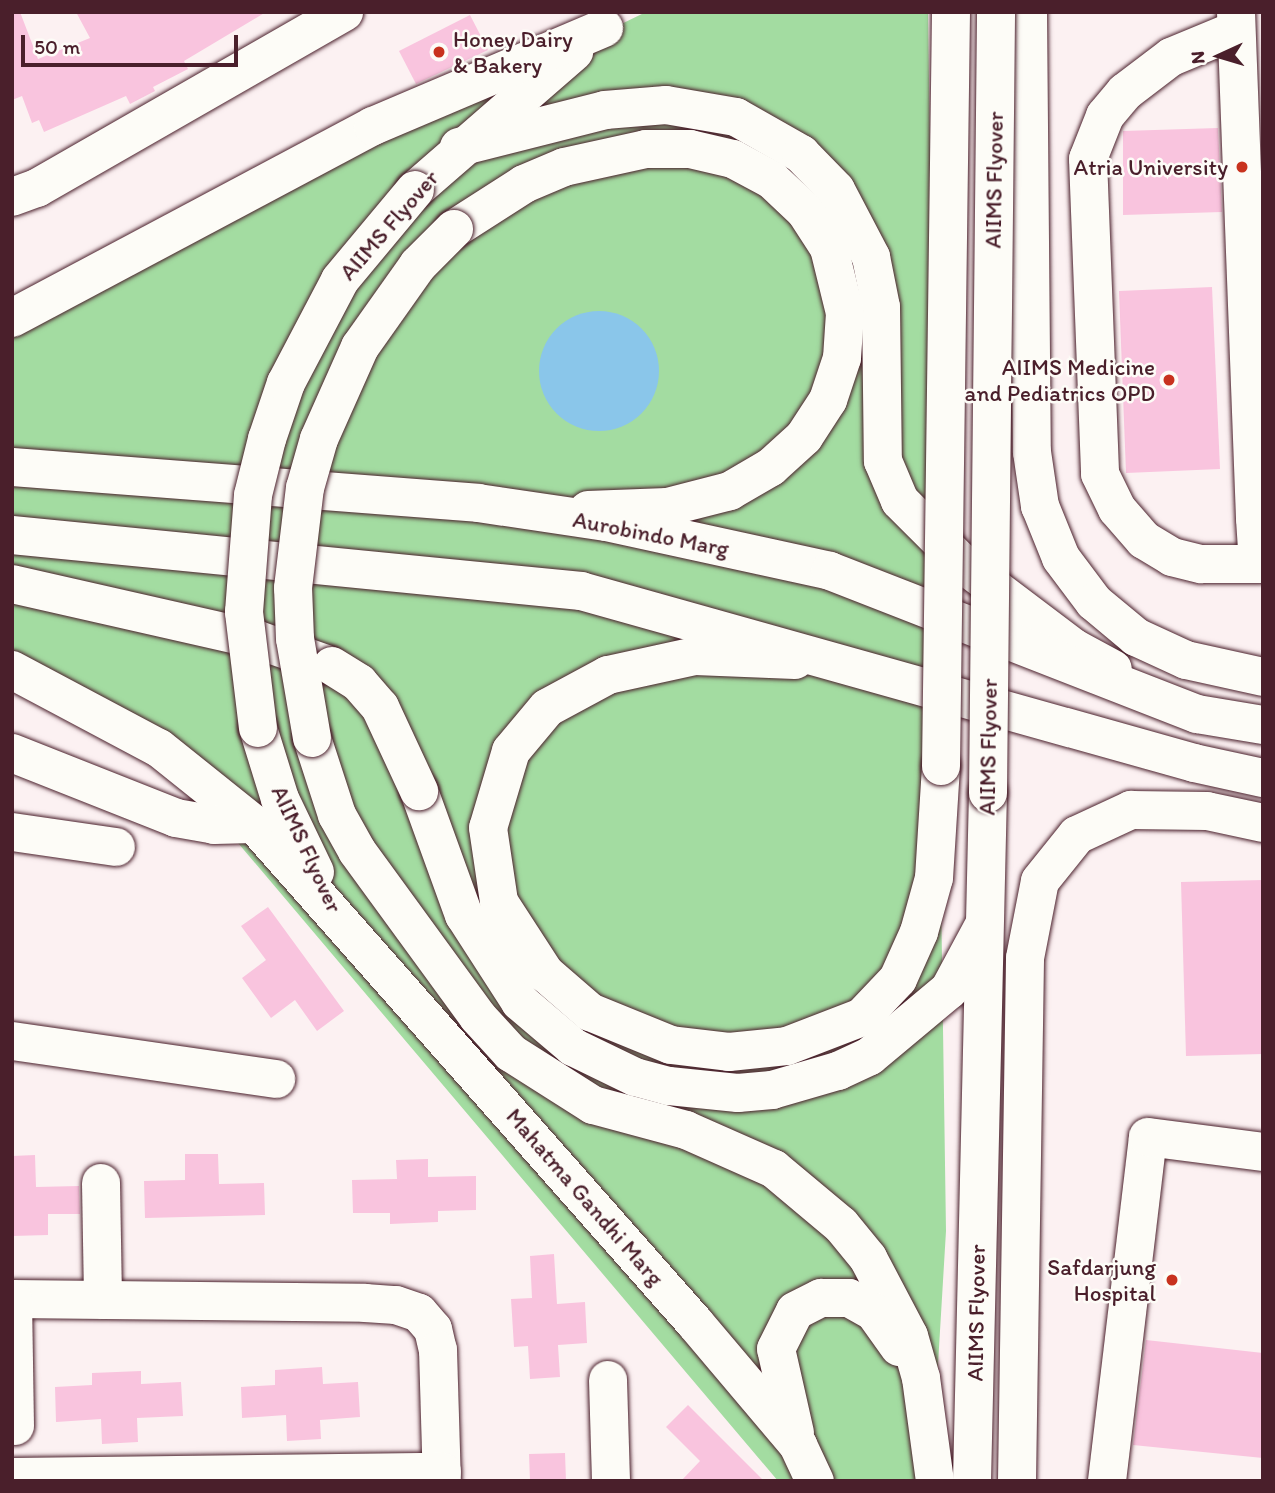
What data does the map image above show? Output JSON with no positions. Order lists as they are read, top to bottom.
{
  "streets": {
    "main road": ["AIIMS Flyover", "Aurobindo Marg", "Mahatma Gandhi Marg"]
  },
  "crossings": [
    ["AIIMS Flyover", "Mahatma Gandhi Marg"]
  ],
  "places": [
    "Honey Dairy & Bakery",
    "Atria University",
    "AIIMS Medicine and Pediatrics OPD",
    "Safdarjung Hospital"
  ],
  "scale_bar": "50 m",
  "north": "left"
}
